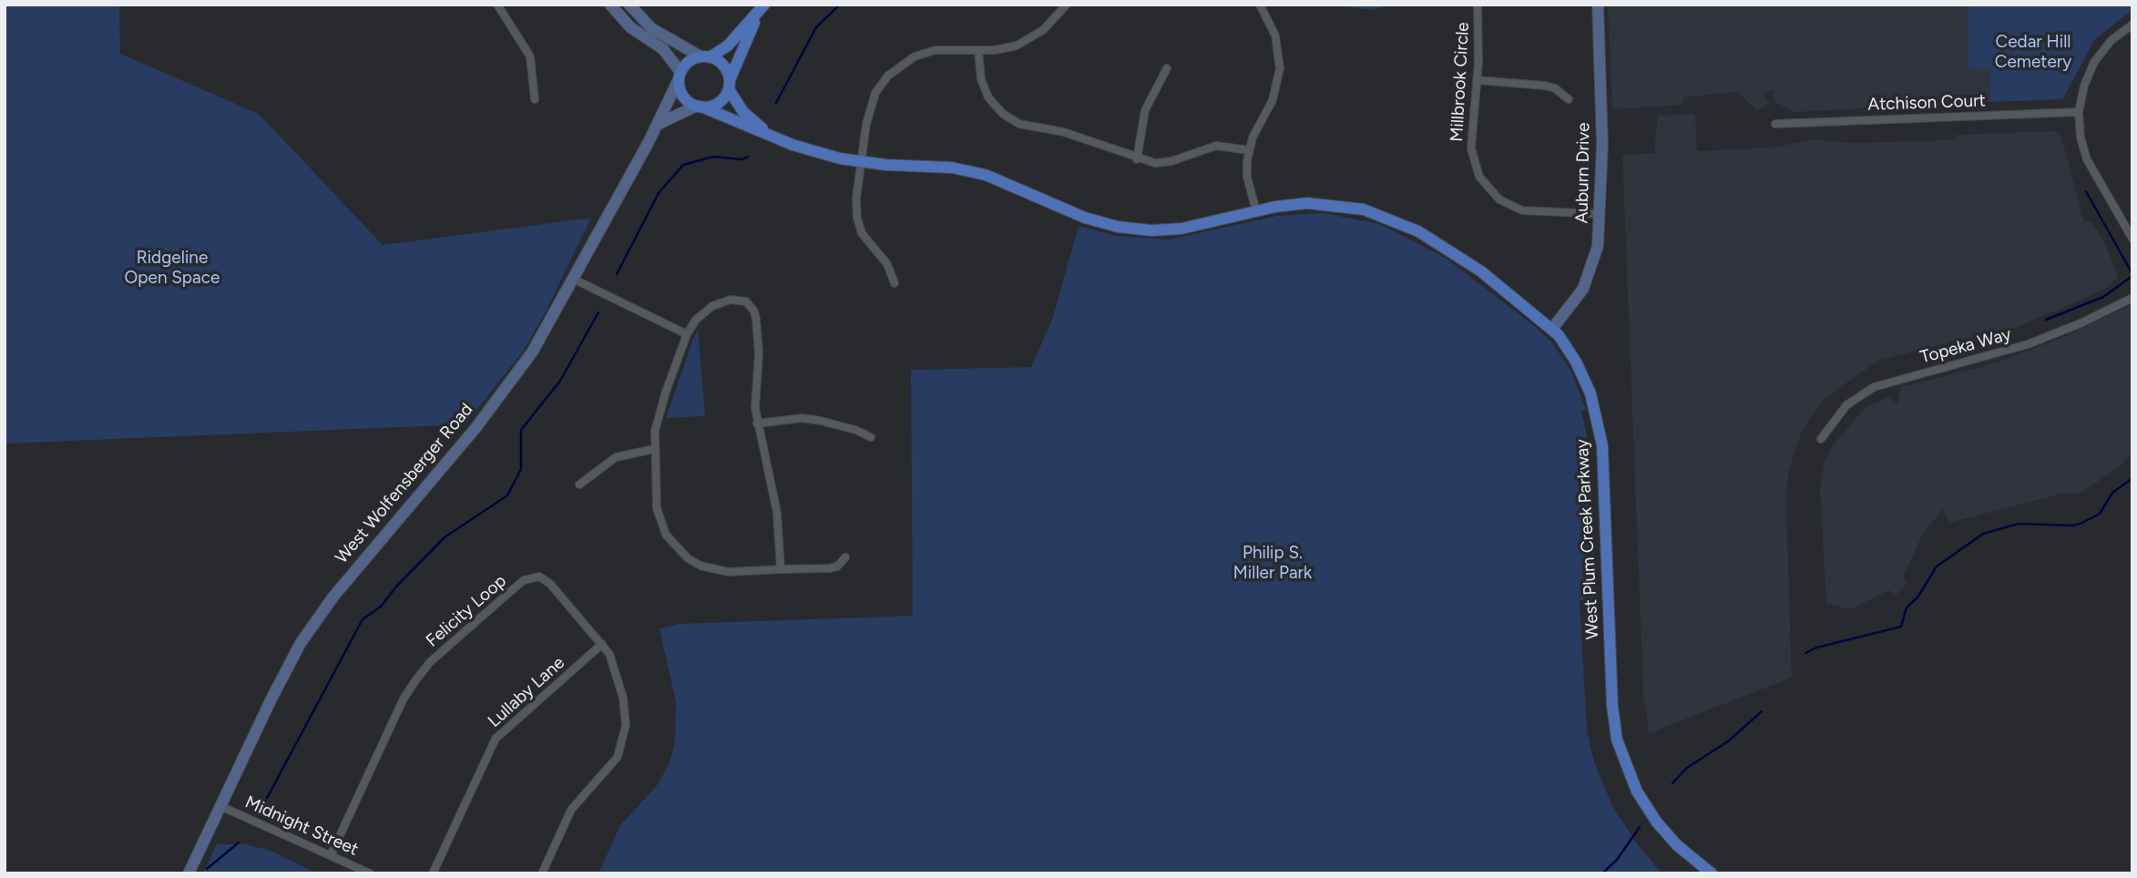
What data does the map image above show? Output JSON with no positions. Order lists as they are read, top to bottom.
{
  "streets": {
    "main road": ["Auburn Drive", "West Wolfensberger Road", "West Plum Creek Parkway"],
    "street": [
      "Millbrook Circle",
      "Atchison Court",
      "Topeka Way",
      "Felicity Loop",
      "Lullaby Lane",
      "Midnight Street"
    ]
  },
  "crossings": [
    ["Millbrook Circle", "Auburn Drive"],
    ["Auburn Drive", "West Plum Creek Parkway"],
    ["West Wolfensberger Road", "West Plum Creek Parkway"],
    ["West Wolfensberger Road", "Midnight Street"],
    ["Felicity Loop", "Lullaby Lane"],
    ["Felicity Loop", "Midnight Street"]
  ],
  "parks": ["Cedar Hill Cemetery", "Ridgeline Open Space", "Philip S. Miller Park"]
}
